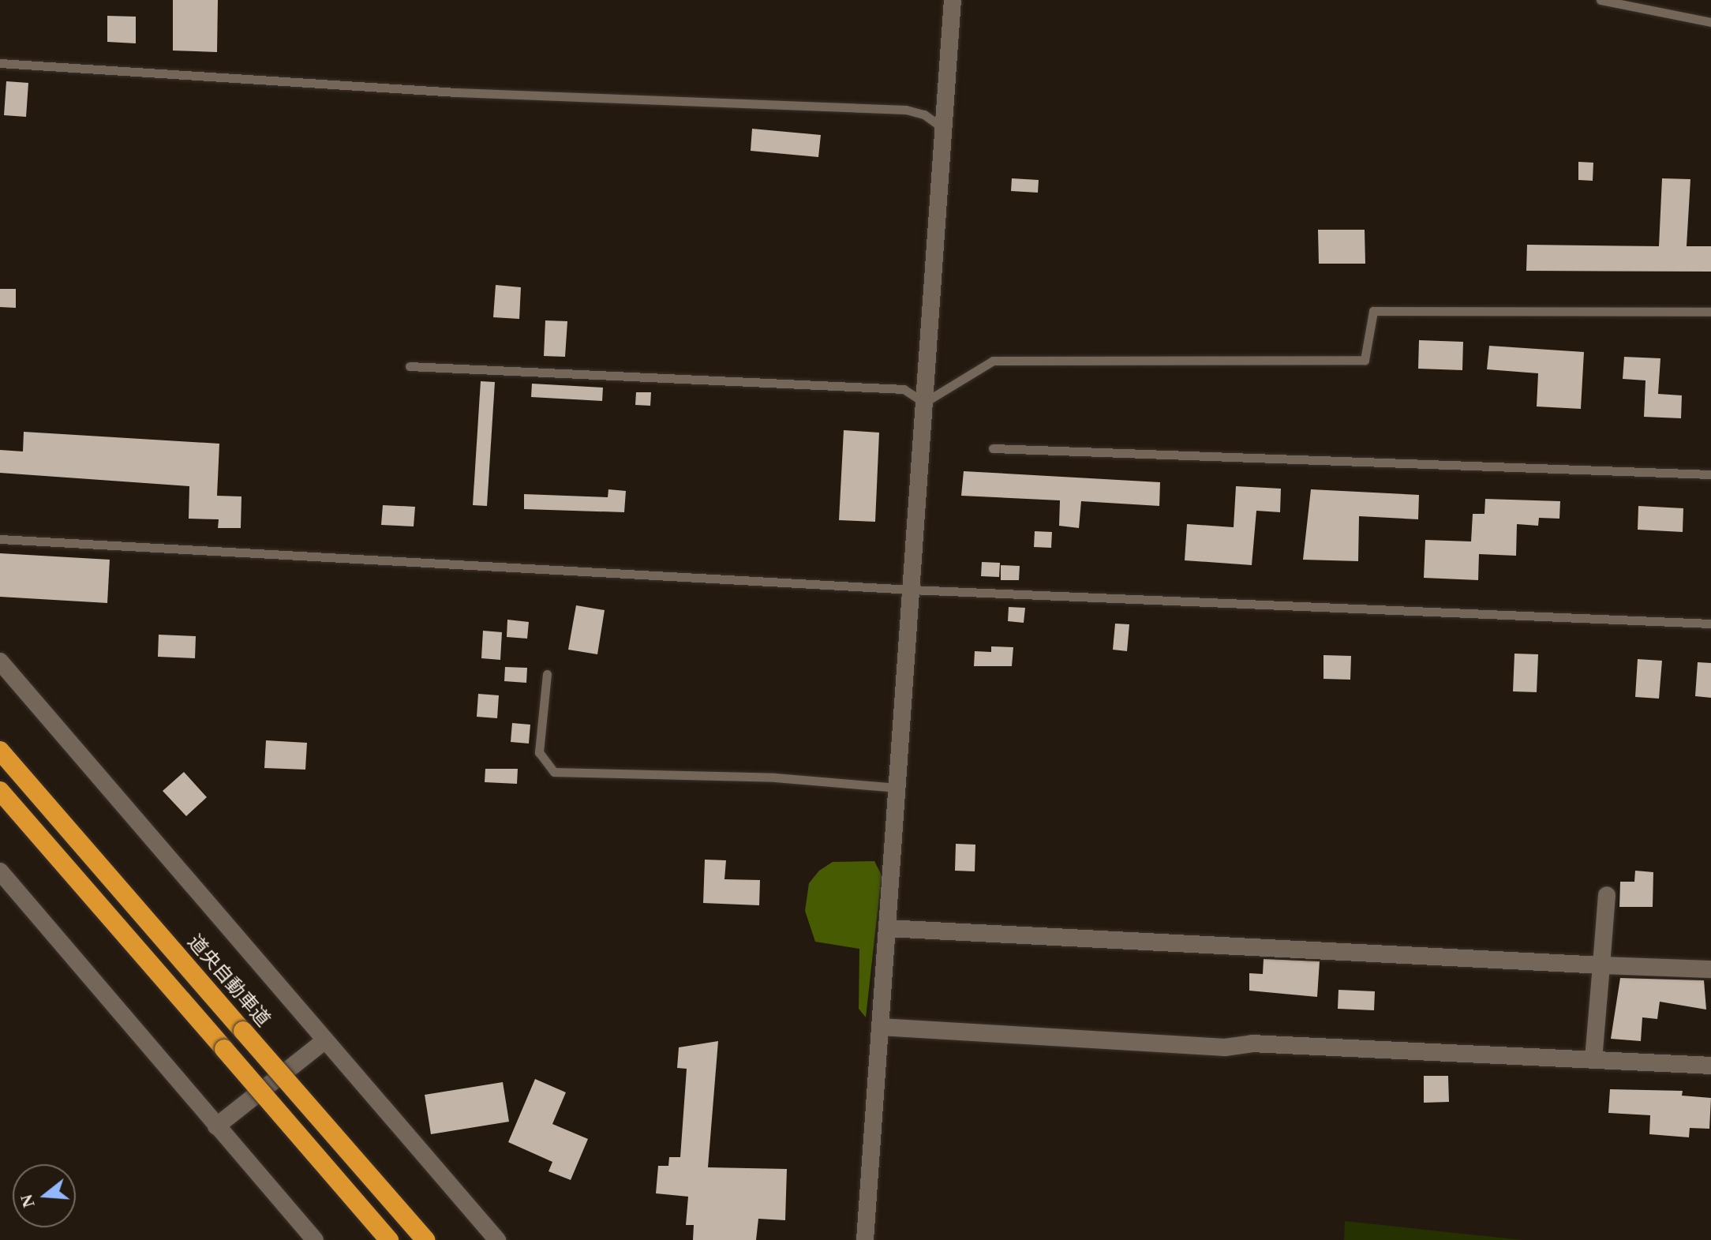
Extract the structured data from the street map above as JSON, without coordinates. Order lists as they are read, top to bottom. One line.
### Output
{"streets":{"highway":["道央自動車道"]},"north":"left"}
